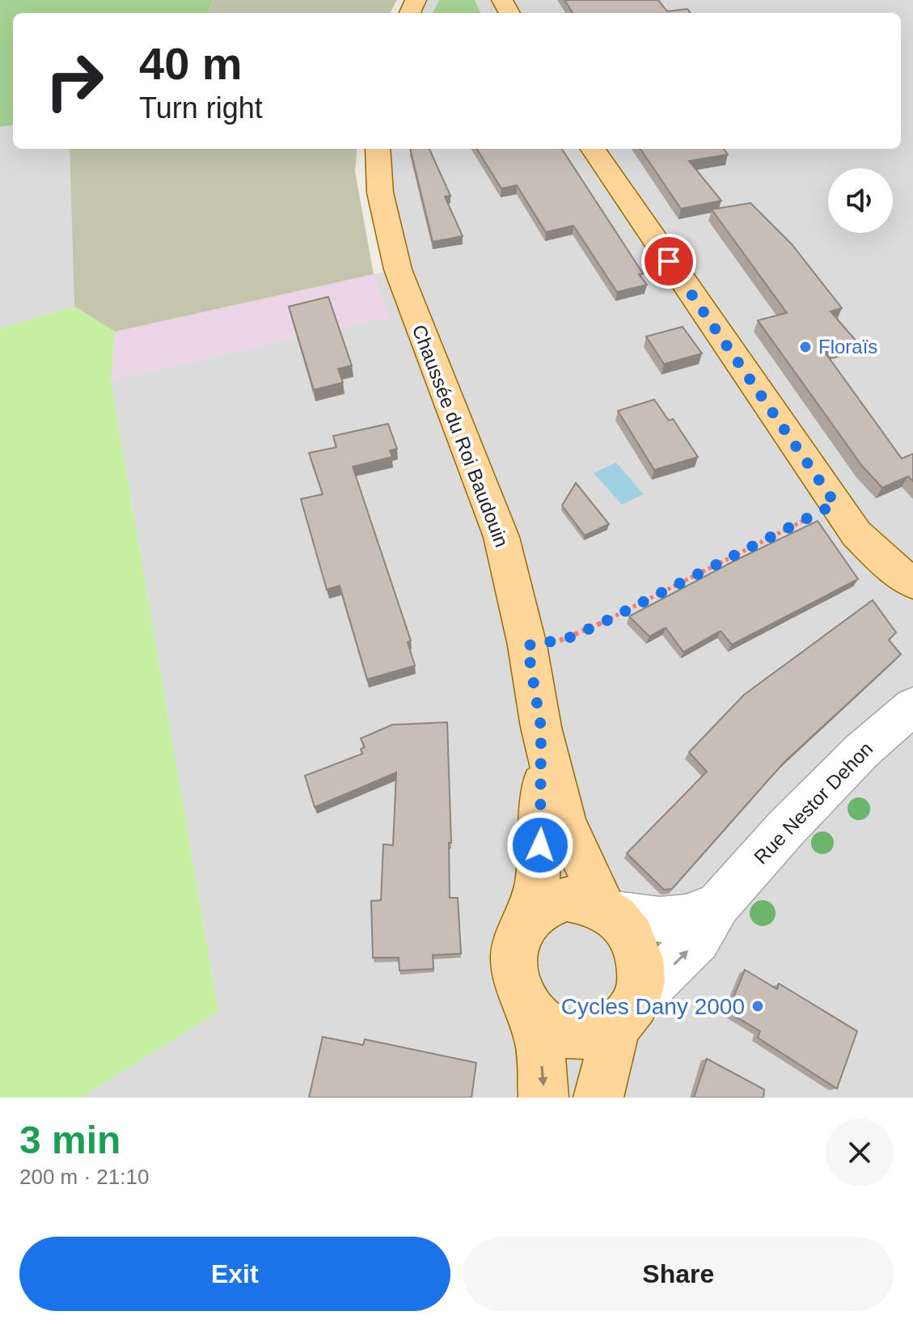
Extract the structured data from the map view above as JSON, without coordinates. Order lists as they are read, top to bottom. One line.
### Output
{"streets":{"main road":["Chaussée du Roi Baudouin"],"street":["Rue Nestor Dehon"]},"crossings":[["Chaussée du Roi Baudouin","Rue Nestor Dehon"]],"places":["Floraïs","Cycles Dany 2000"],"page":{"turn":["40 m","Turn right"],"heading":["3 min","200 m · 21:10"],"buttons":["Exit","Share"]}}
